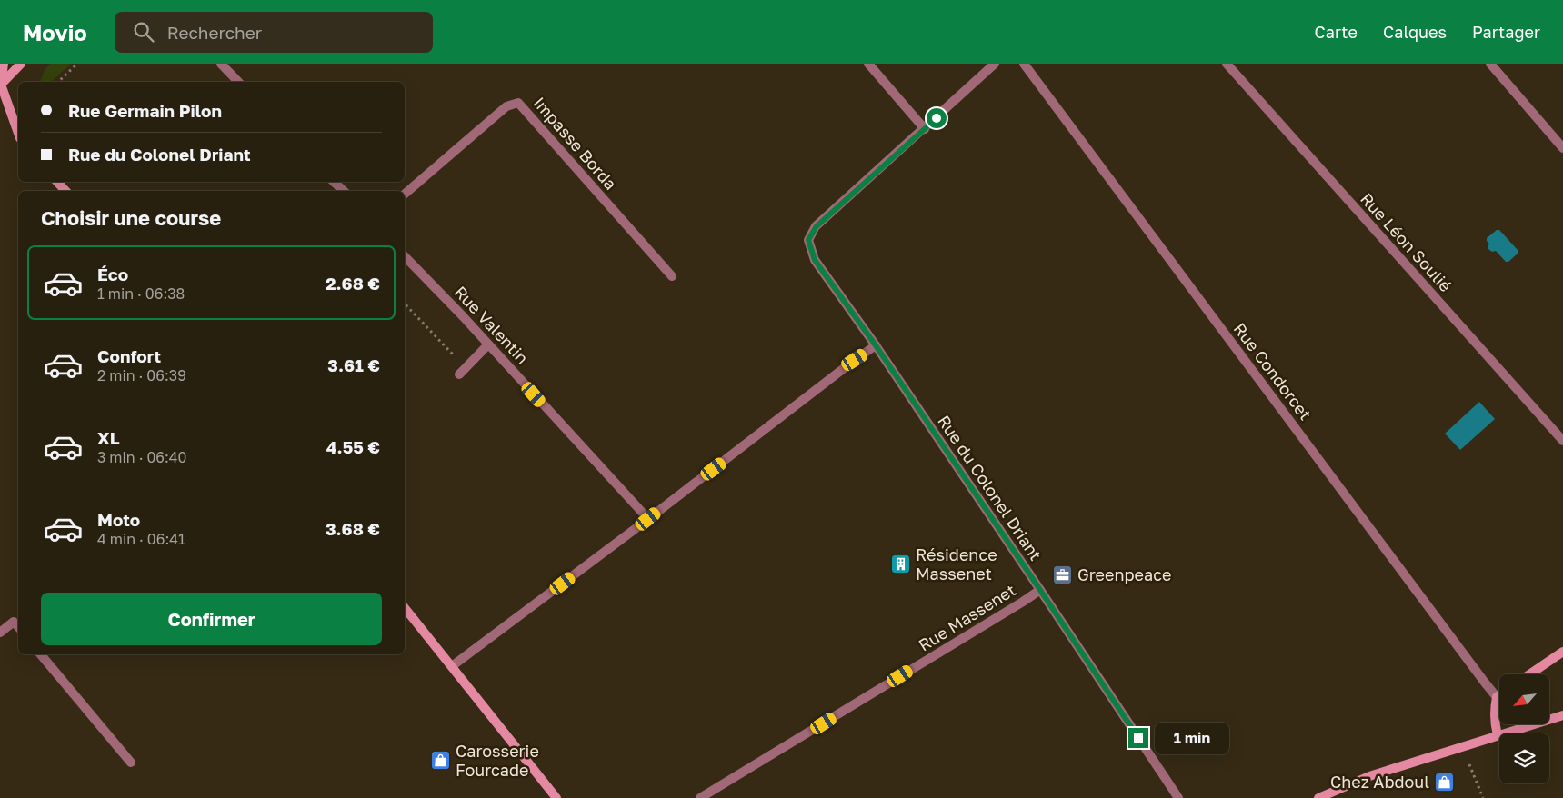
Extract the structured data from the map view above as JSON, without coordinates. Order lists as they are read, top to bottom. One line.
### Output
{"streets":{"street":["Impasse Borda","Rue Léon Soulié","Rue Valentin","Rue Condorcet","Rue du Colonel Driant","Rue Massenet"]},"crossings":[["Rue du Colonel Driant","Rue Massenet"]],"places":{"building":["Résidence Massenet"],"office":["Greenpeace"],"shop":["Carosserie Fourcade","Chez Abdoul"]},"north":"bottom left","page":{"header":"Movio","search":"Rechercher","nav":["Carte","Calques","Partager"],"banner":["Rue Germain Pilon","Rue du Colonel Driant"],"heading":"Choisir une course","list":[{"name":"Éco","note":"1 min · 06:38","value":"2.68 €"},{"name":"Confort","note":"2 min · 06:39","value":"3.61 €"},{"name":"XL","note":"3 min · 06:40","value":"4.55 €"},{"name":"Moto","note":"4 min · 06:41","value":"3.68 €"}],"buttons":"Confirmer","bubble":"1 min"}}
